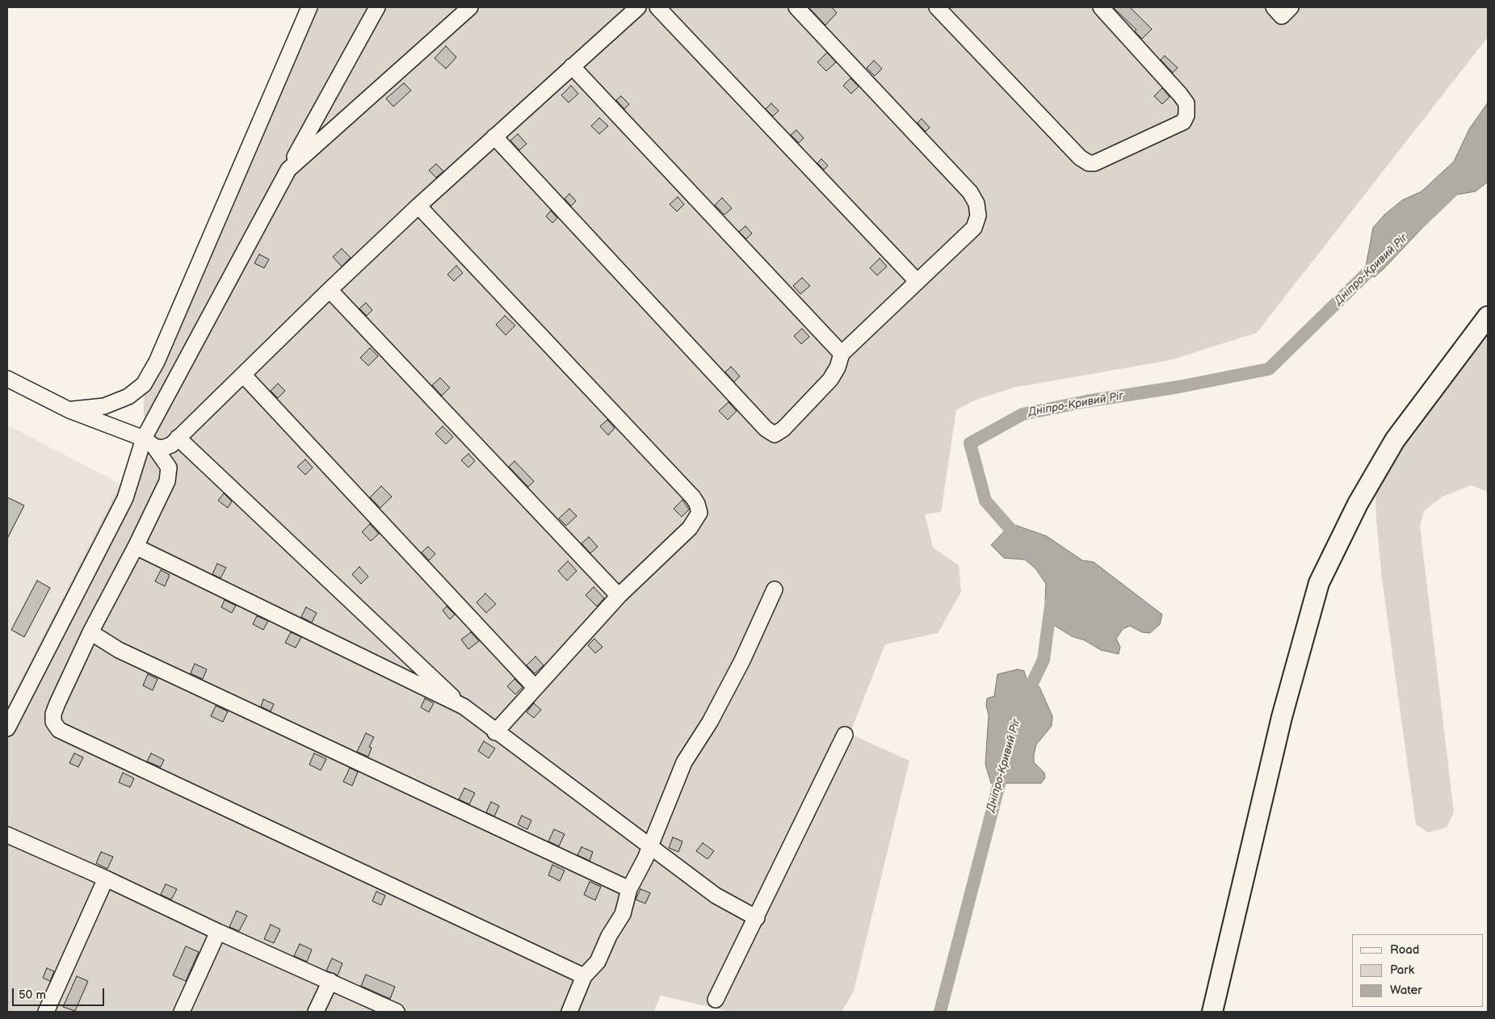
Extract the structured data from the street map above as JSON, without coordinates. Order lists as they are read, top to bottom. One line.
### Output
{"water":["Дніпро-Кривий Ріг"],"legend":["Road","Park","Water"],"scale_bar":"50 m"}
